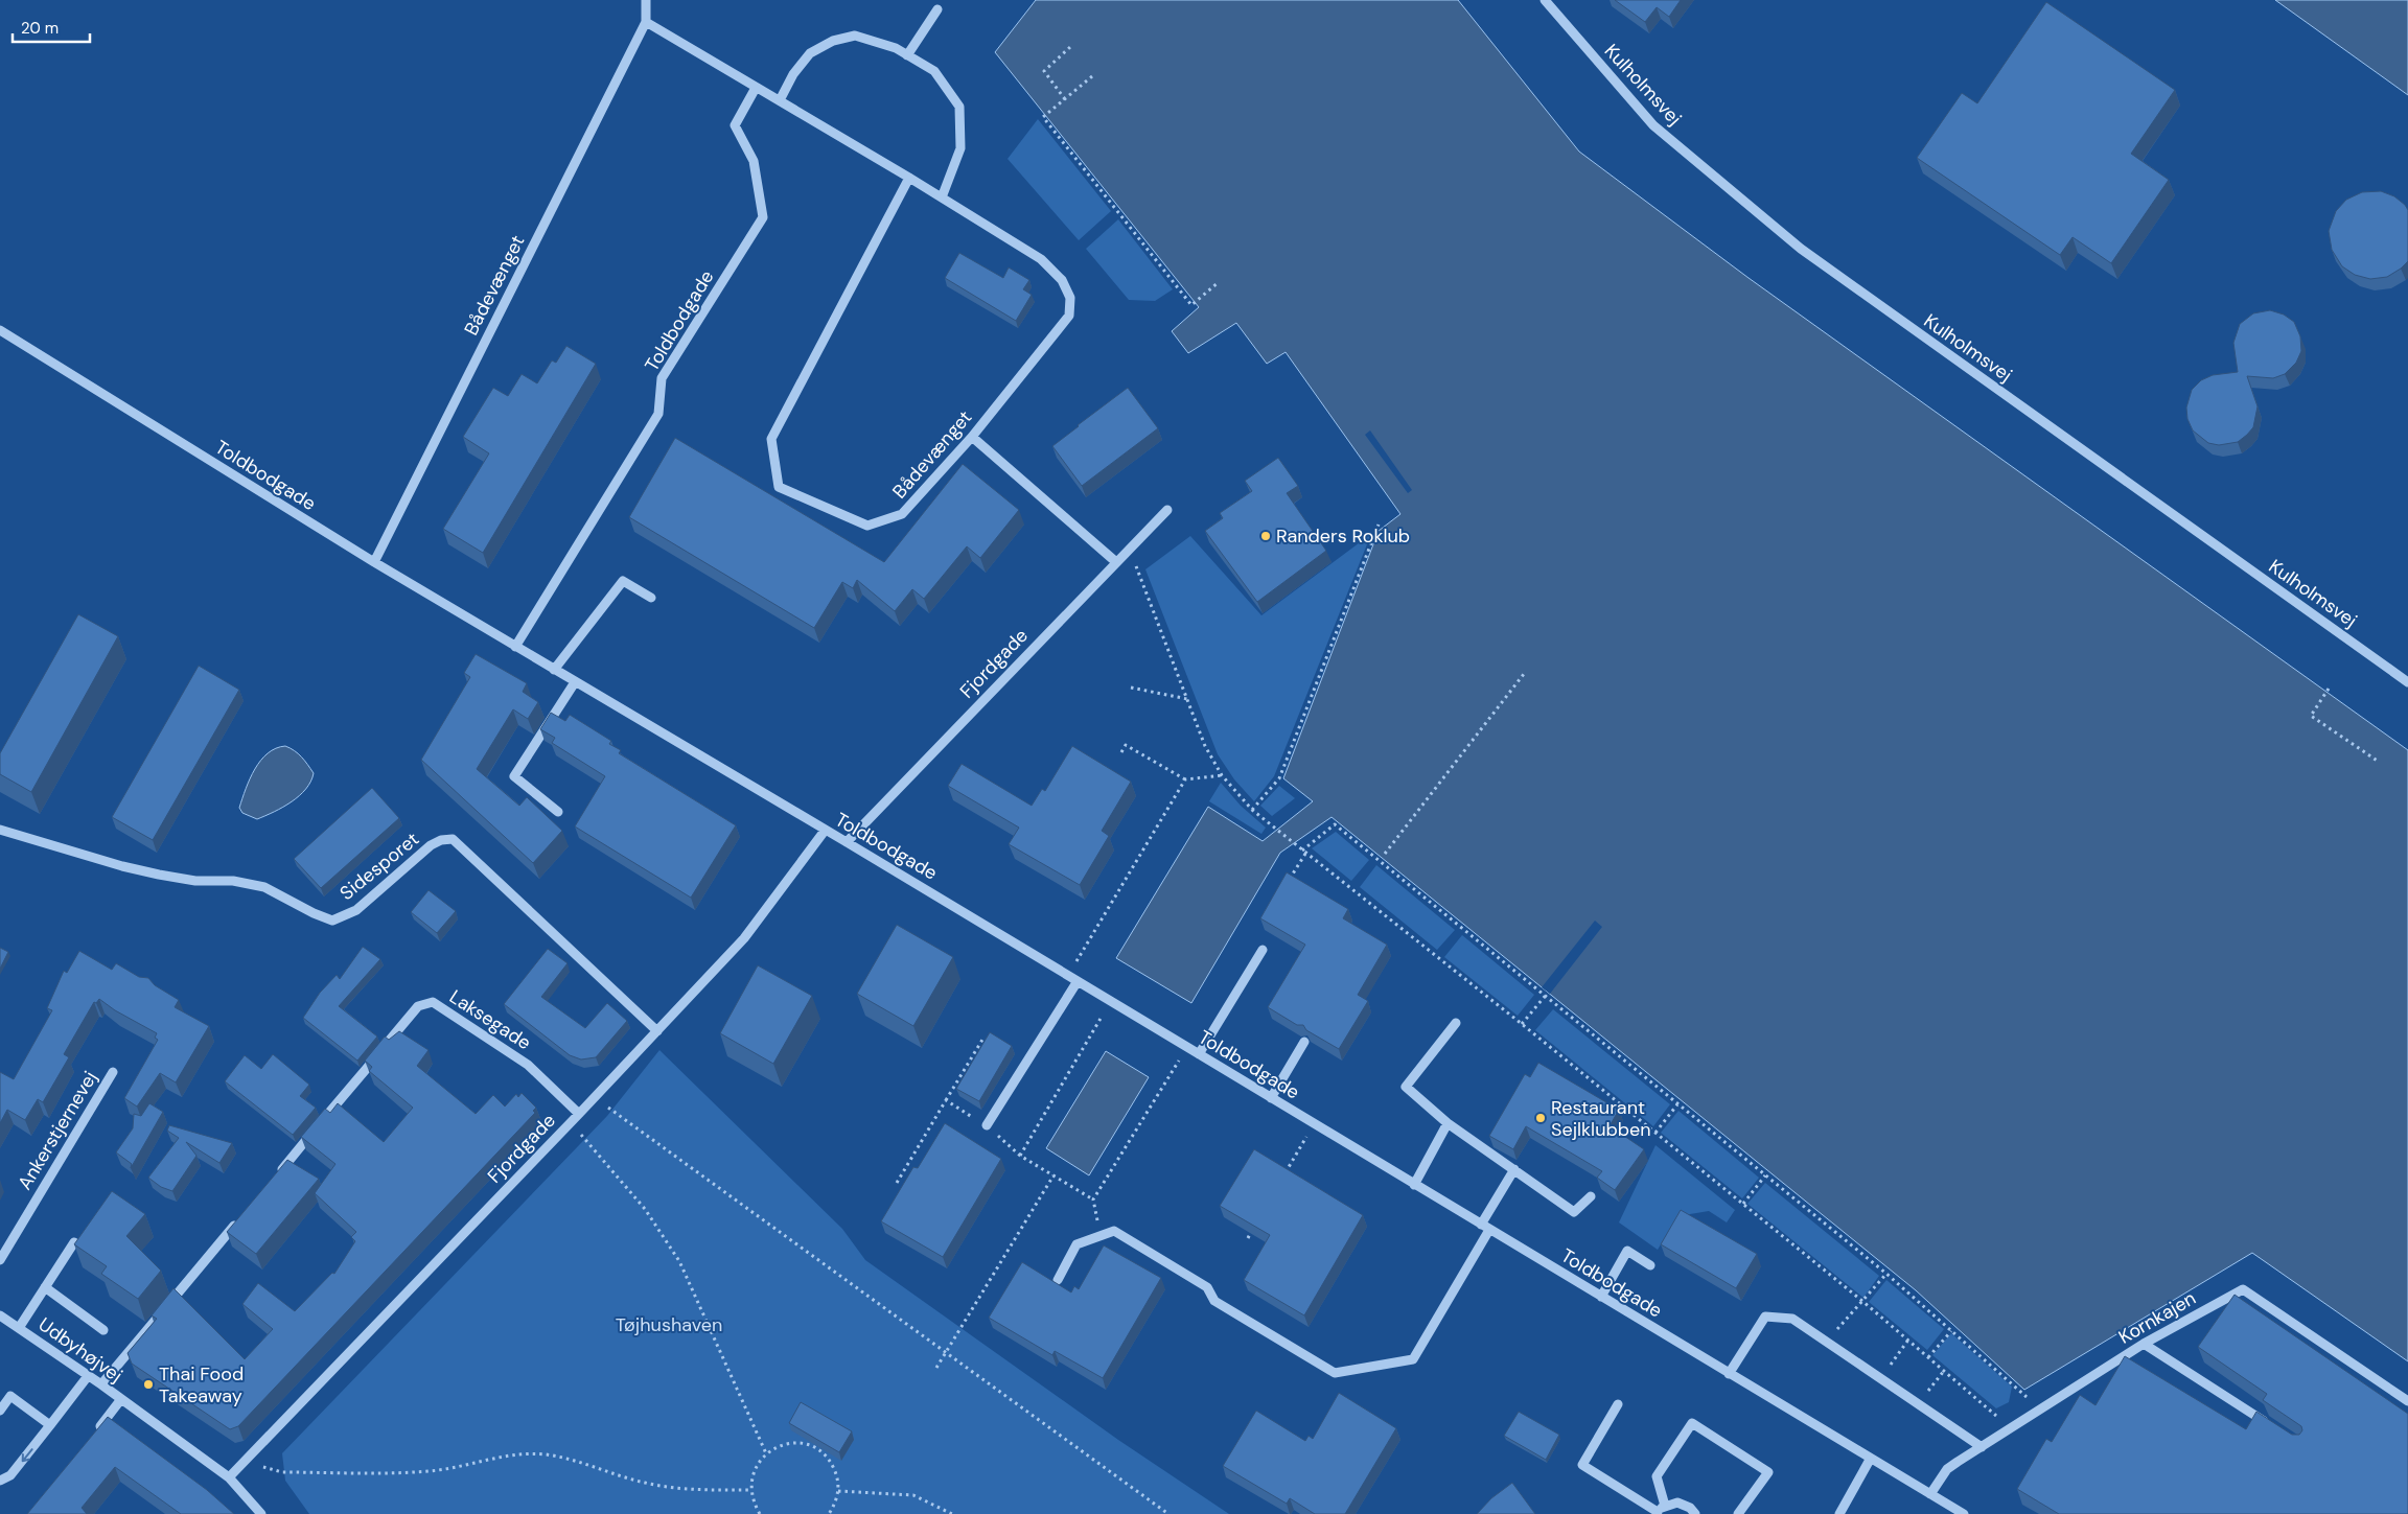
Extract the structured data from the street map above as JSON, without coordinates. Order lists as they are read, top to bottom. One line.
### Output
{"streets":{"street":["Kulholmsvej","Bådevænget","Toldbodgade","Fjordgade","Sidesporet","Laksegade","Ankerstjernevej","Kornkajen","Udbyhøjvej"]},"crossings":[["Bådevænget","Toldbodgade"],["Toldbodgade","Fjordgade"],["Toldbodgade","Kornkajen"],["Fjordgade","Sidesporet"],["Fjordgade","Laksegade"],["Fjordgade","Udbyhøjvej"]],"parks":["Tøjhushaven"],"places":["Randers Roklub","Restaurant Sejlklubben","Thai Food Takeaway"],"scale_bar":"20 m"}
